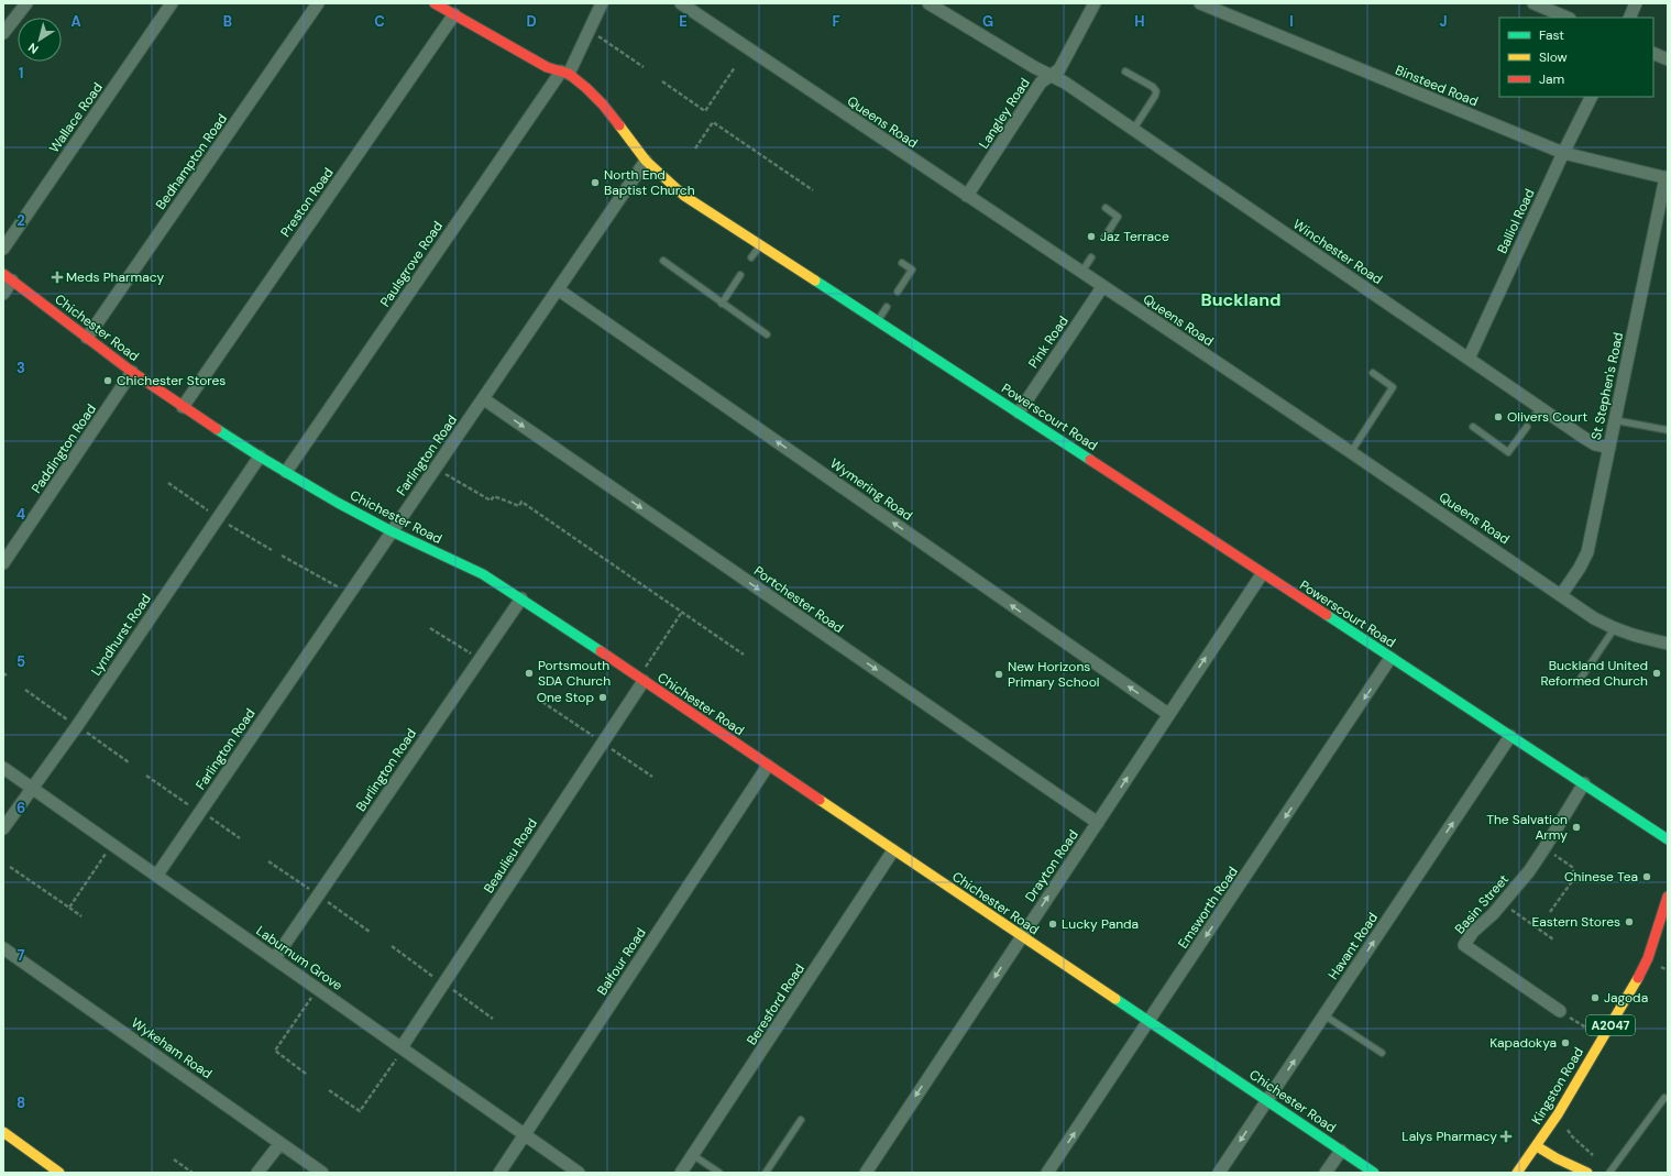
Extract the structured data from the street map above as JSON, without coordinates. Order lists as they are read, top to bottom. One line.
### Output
{"streets":{"street":["Binsteed Road","Langley Road","Wallace Road","Queens Road","Bedhampton Road","Preston Road","Balliol Road","Winchester Road","Paulsgrove Road","Chichester Road","Pink Road","St Stephen's Road","Powerscourt Road","Paddington Road","Farlington Road","Wymering Road","Portchester Road","Lyndhurst Road","Burlington Road","Beaulieu Road","Drayton Road","Basin Street","Emsworth Road","Havant Road","Laburnum Grove","Balfour Road","Beresford Road","A2047","Wykeham Road","Kingston Road"]},"crossings":[["Binsteed Road","Balliol Road"],["Binsteed Road","St Stephen's Road"],["Langley Road","Queens Road"],["Langley Road","Winchester Road"],["Queens Road","Pink Road"],["Queens Road","St Stephen's Road"],["Bedhampton Road","Chichester Road"],["Preston Road","Chichester Road"],["Preston Road","Powerscourt Road"],["Balliol Road","Winchester Road"],["Winchester Road","St Stephen's Road"],["Paulsgrove Road","Chichester Road"],["Paulsgrove Road","Powerscourt Road"],["Chichester Road","Paddington Road"],["Chichester Road","Farlington Road"],["Chichester Road","Lyndhurst Road"],["Chichester Road","Burlington Road"],["Chichester Road","Beaulieu Road"],["Chichester Road","Drayton Road"],["Chichester Road","Emsworth Road"],["Chichester Road","Havant Road"],["Chichester Road","Balfour Road"],["Chichester Road","Beresford Road"],["Pink Road","Powerscourt Road"],["Powerscourt Road","Farlington Road"],["Powerscourt Road","Drayton Road"],["Powerscourt Road","Basin Street"],["Powerscourt Road","Emsworth Road"],["Powerscourt Road","Havant Road"],["Farlington Road","Wymering Road"],["Farlington Road","Portchester Road"],["Farlington Road","Laburnum Grove"],["Wymering Road","Drayton Road"],["Portchester Road","Drayton Road"],["Lyndhurst Road","Laburnum Grove"],["Burlington Road","Laburnum Grove"],["Beaulieu Road","Laburnum Grove"],["Laburnum Grove","Balfour Road"],["A2047","Kingston Road"]],"one_way":["Wymering Road","Portchester Road"],"districts":["Buckland"],"places":{"other":["North End Baptist Church","Jaz Terrace","Chichester Stores","Olivers Court","Portsmouth SDA Church","Buckland United Reformed Church","New Horizons Primary School","One Stop","The Salvation Army","Chinese Tea","Eastern Stores","Lucky Panda","Jagoda","Kapadokya"],"health":["Meds Pharmacy","Lalys Pharmacy"]},"legend":["Fast","Slow","Jam"],"north":"bottom left","grid":{"columns":["A","B","C","D","E","F","G","H","I","J"],"rows":["1","2","3","4","5","6","7","8"]}}
